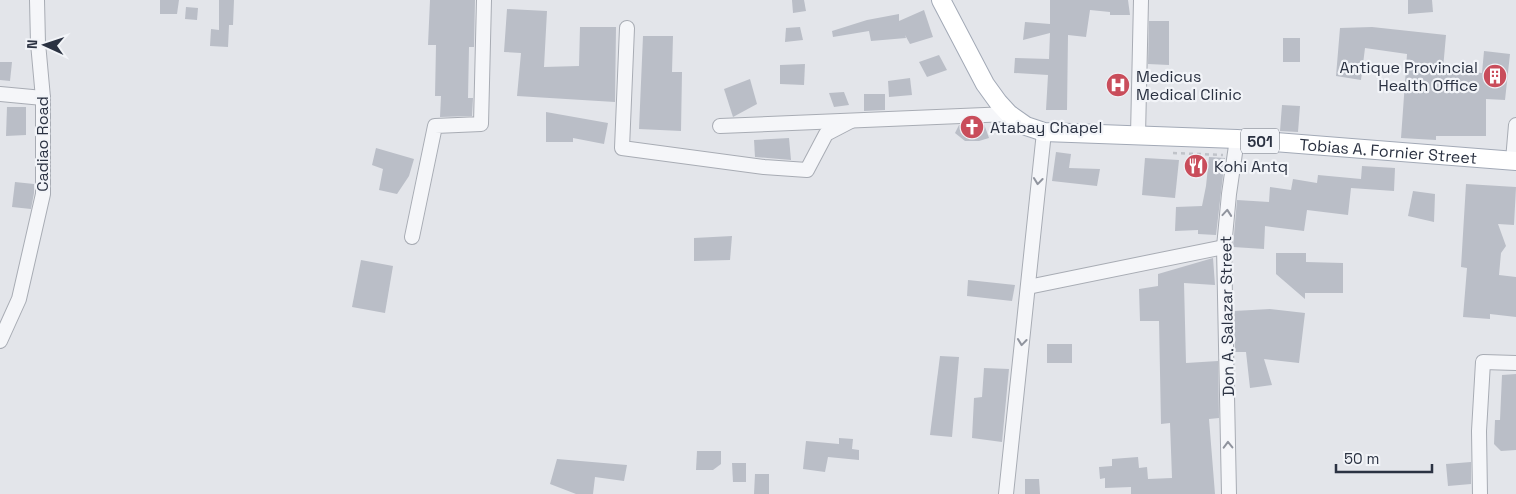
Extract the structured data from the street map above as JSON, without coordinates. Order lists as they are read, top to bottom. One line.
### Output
{"streets":{"main road":["501","Tobias A. Fornier Street"],"street":["Cadiao Road","Don A. Salazar Street"]},"crossings":[["Tobias A. Fornier Street","Don A. Salazar Street"]],"one_way":["Don A. Salazar Street"],"places":{"building":["Antique Provincial Health Office"],"hospital":["Medicus Medical Clinic"],"church":["Atabay Chapel"],"restaurant":["Kohi Antq"]},"scale_bar":"50 m","north":"left"}
